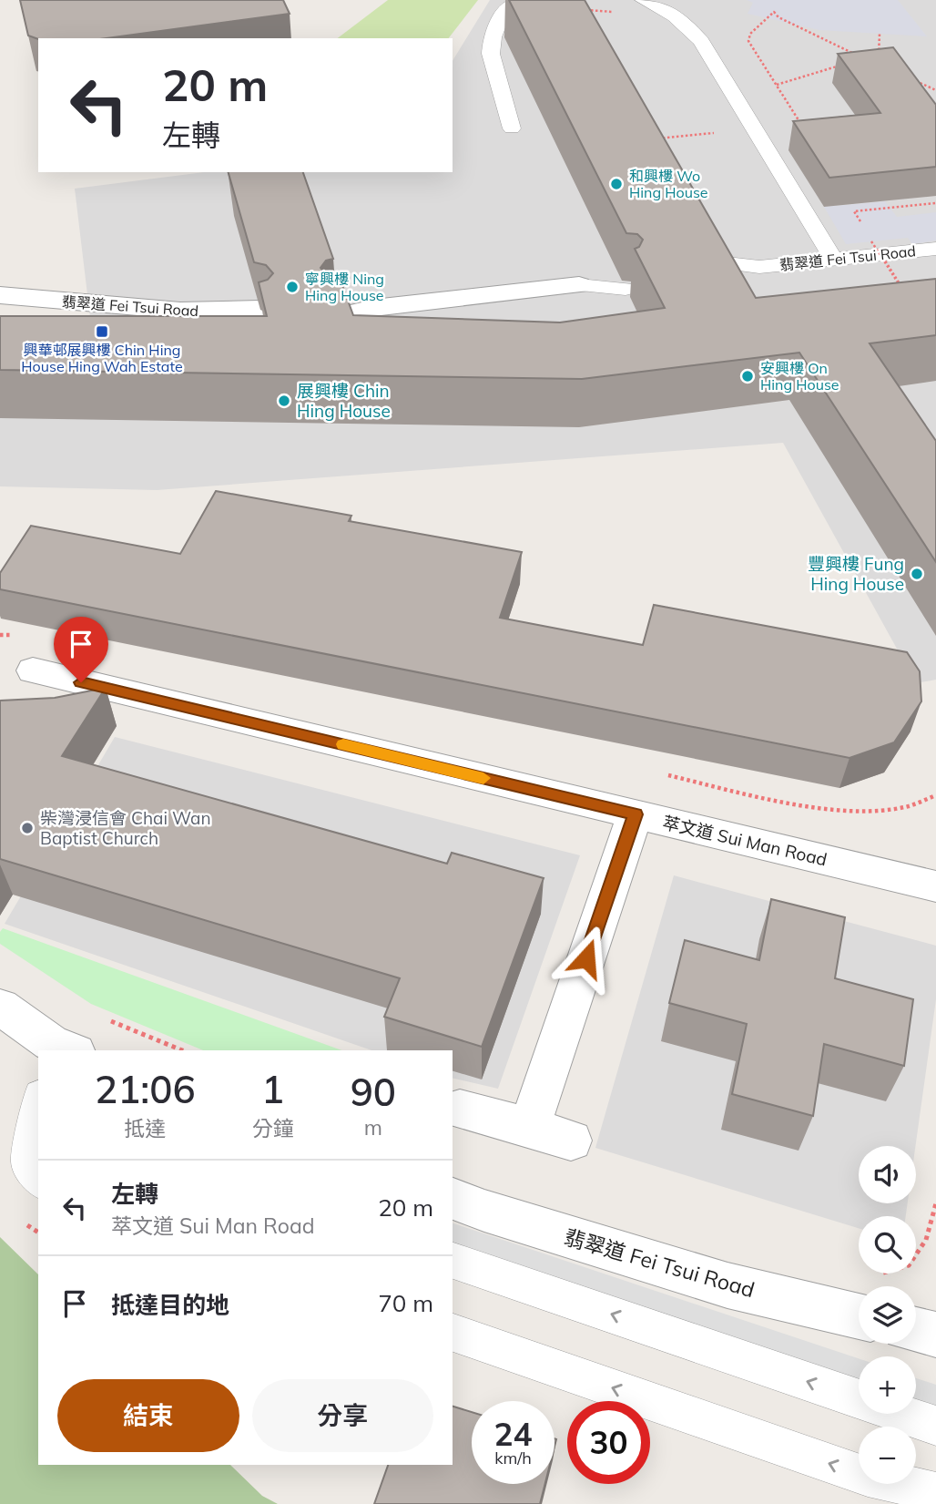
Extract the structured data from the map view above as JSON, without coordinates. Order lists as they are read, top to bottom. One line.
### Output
{"streets":{"street":["翡翠道 Fei Tsui Road","萃文道 Sui Man Road"]},"places":{"other":["和興樓 Wo Hing House","寧興樓 Ning Hing House","安興樓 On Hing House","展興樓 Chin Hing House","豐興樓 Fung Hing House","柴灣浸信會 Chai Wan Baptist Church"],"transit":["興華邨展興樓 Chin Hing House Hing Wah Estate"]},"page":{"turn":["20 m","左轉"],"eta":["21:06","抵達","1","分鐘","90","m"],"map_buttons":["+","−"],"list":[{"name":"左轉","note":"萃文道 Sui Man Road","value":"20 m"},{"name":"抵達目的地","value":"70 m"}],"buttons":["結束","分享"],"speed":"24 km/h","limit":"30"}}
